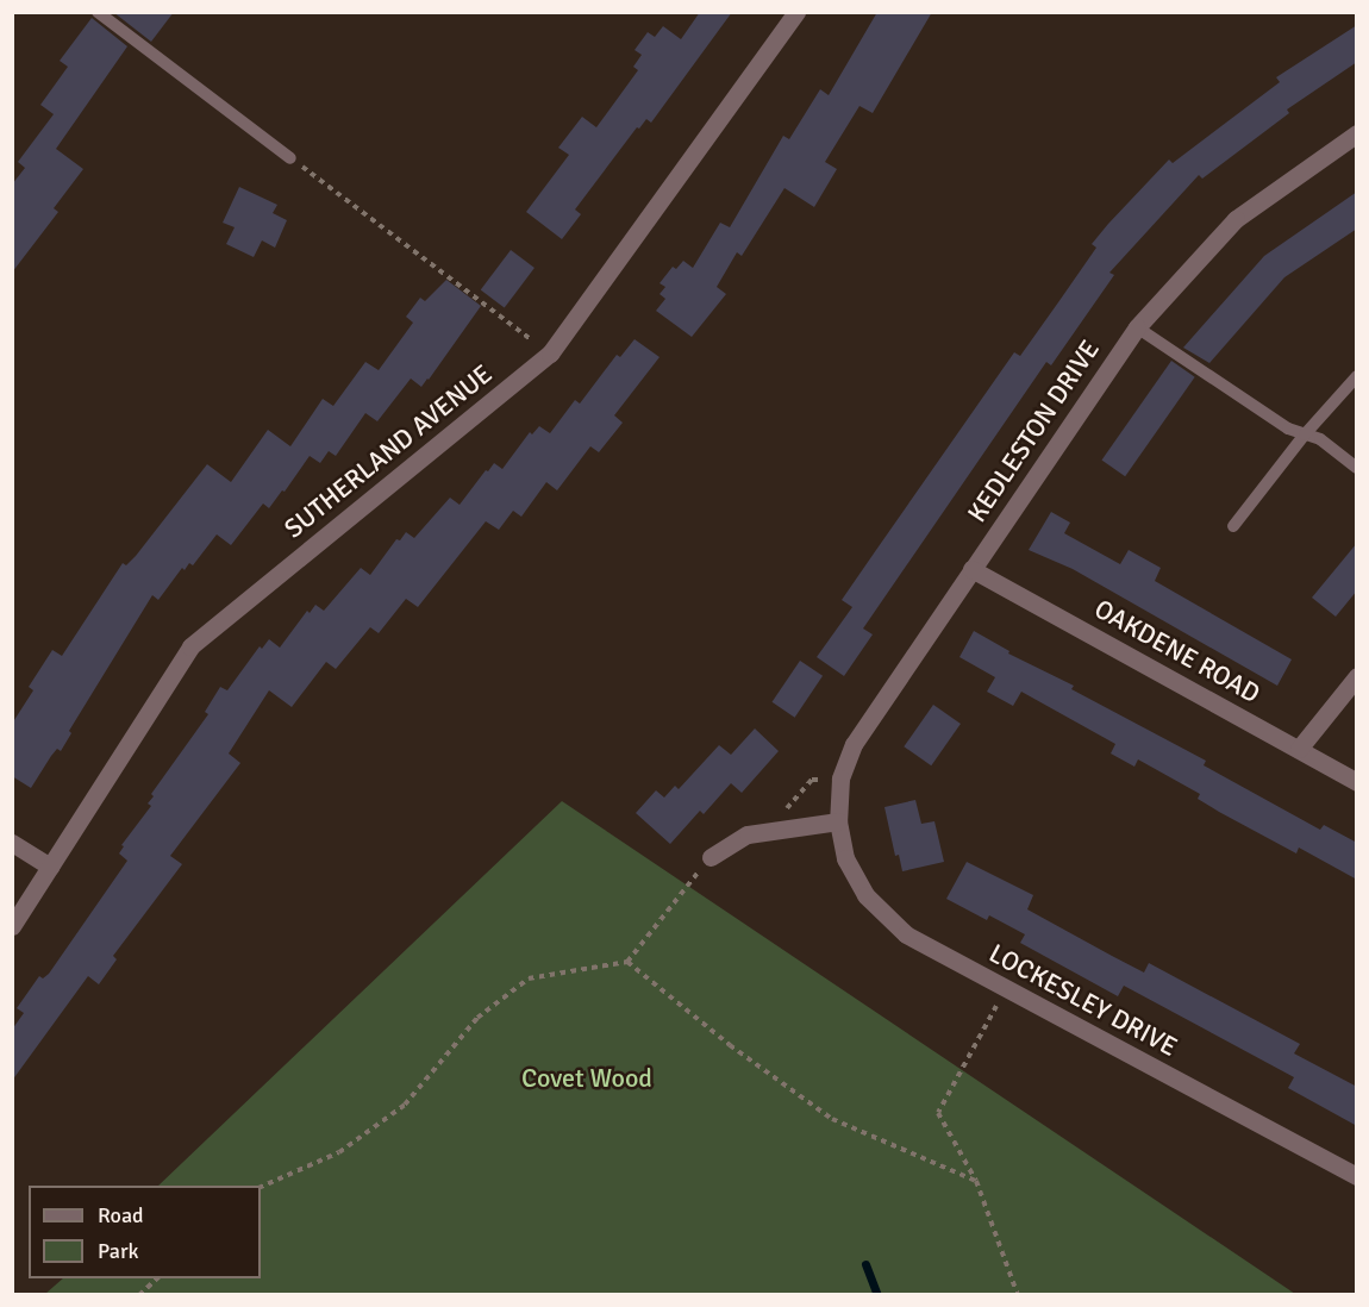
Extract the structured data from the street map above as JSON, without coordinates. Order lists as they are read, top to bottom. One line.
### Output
{"streets":{"street":["KEDLESTON DRIVE","SUTHERLAND AVENUE","OAKDENE ROAD","LOCKESLEY DRIVE"]},"crossings":[["KEDLESTON DRIVE","OAKDENE ROAD"],["KEDLESTON DRIVE","LOCKESLEY DRIVE"]],"parks":["Covet Wood"],"legend":["Road","Park"]}
